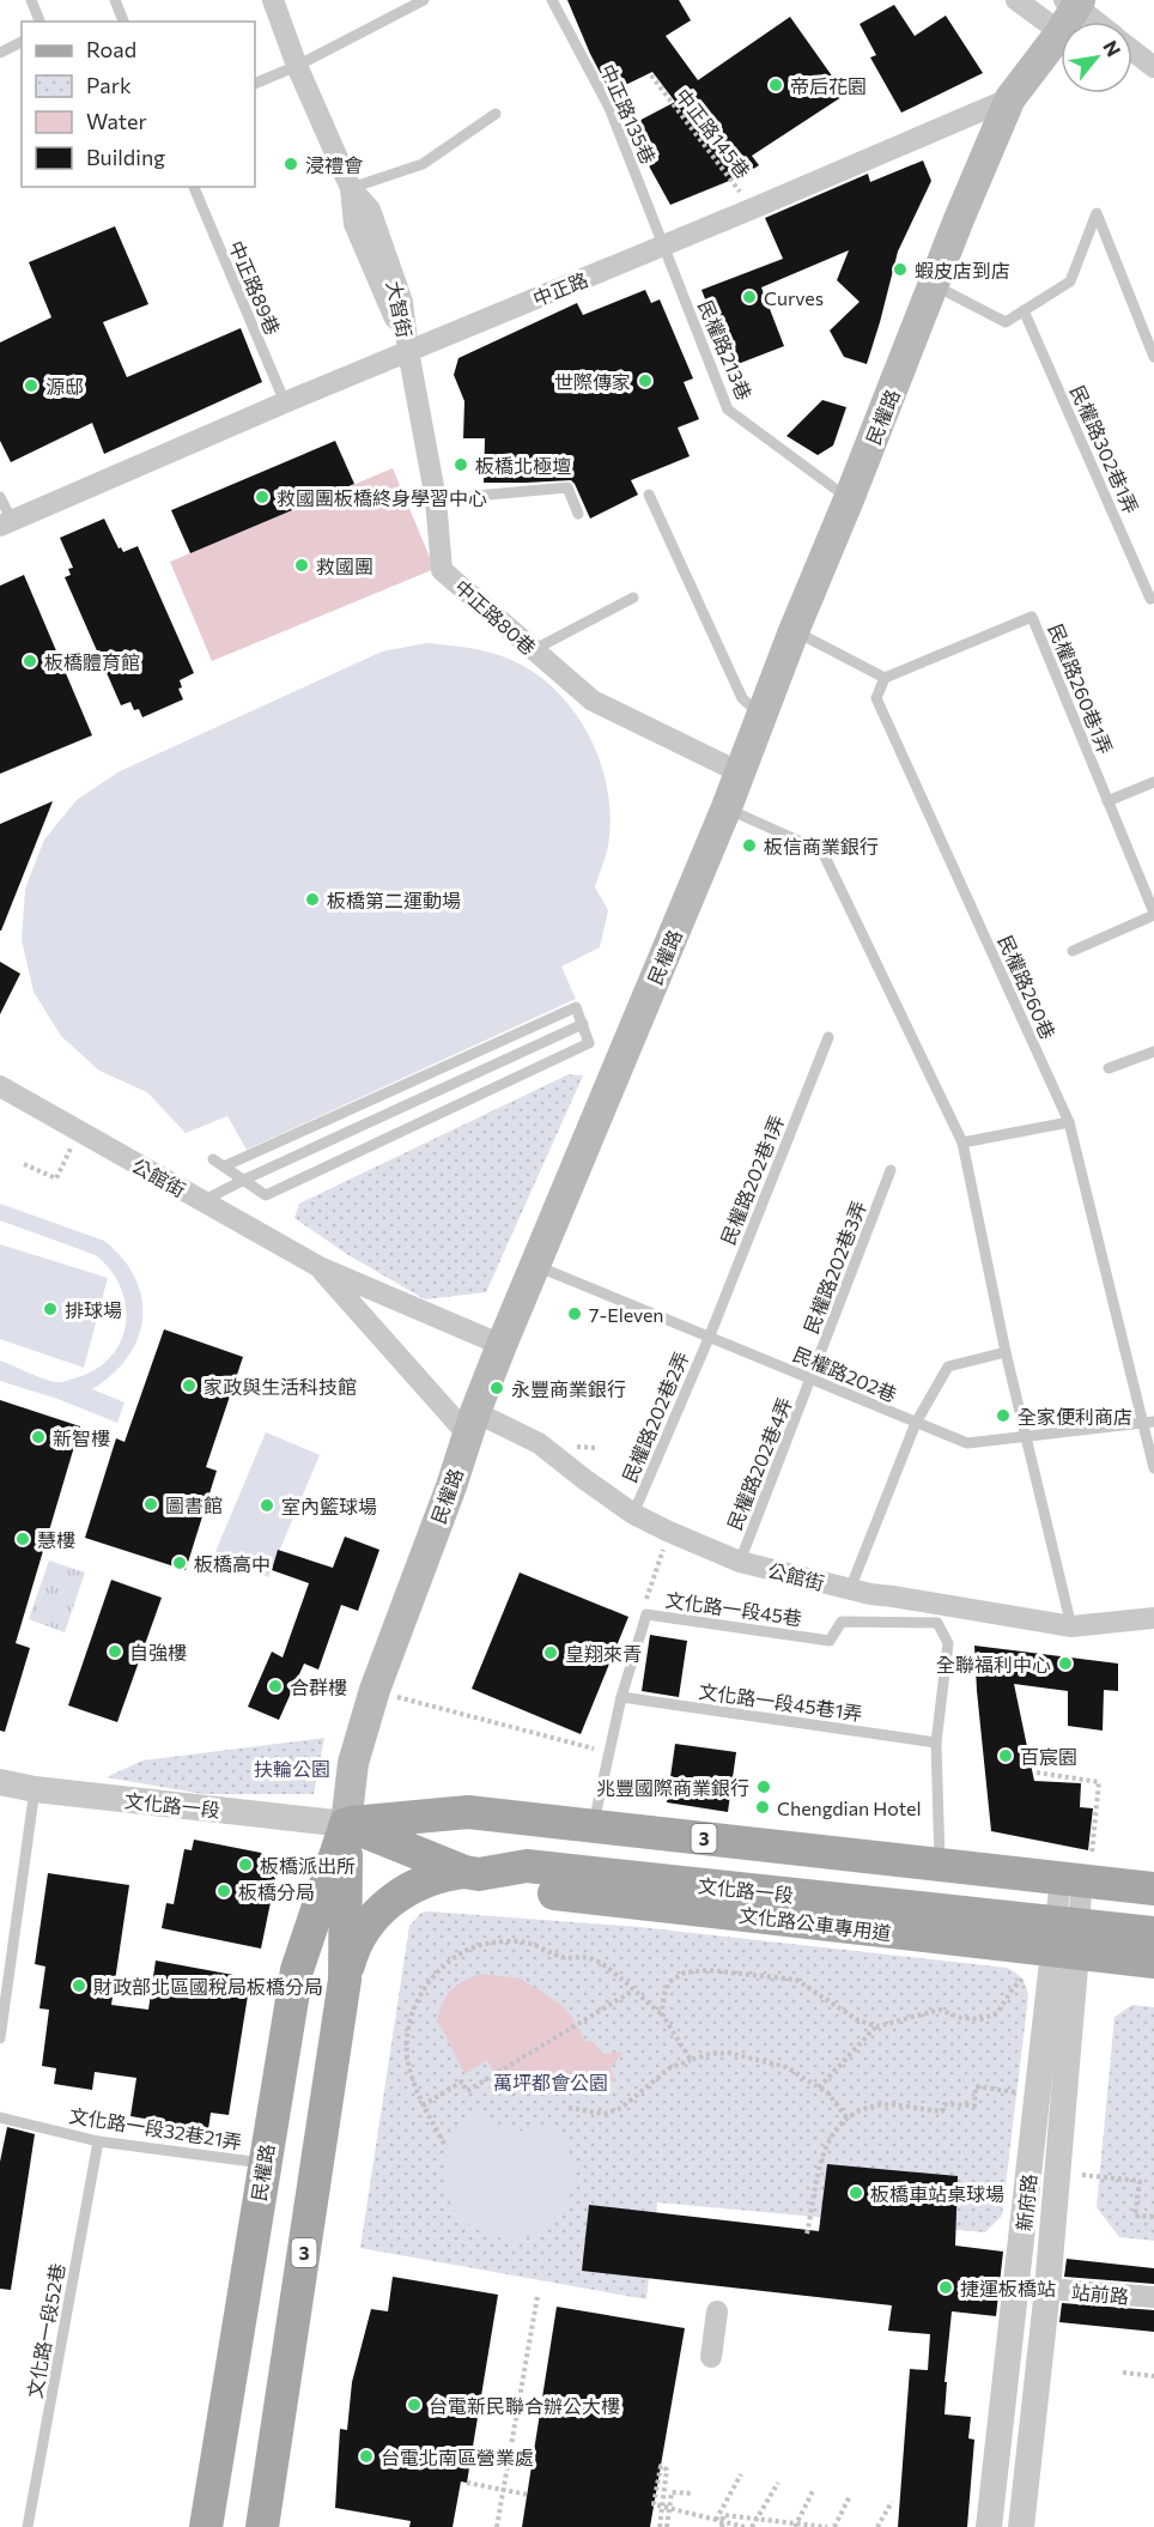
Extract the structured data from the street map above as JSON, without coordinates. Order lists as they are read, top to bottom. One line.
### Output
{"streets":{"main road":["中正路","民權路","文化路一段","3","文化路公車專用道"],"street":["大智街","中正路80巷","公館街","新府路","站前路"],"lane":["中正路135巷","中正路89巷","民權路213巷","民權路302巷1弄","民權路260巷1弄","民權路260巷","民權路202巷1弄","民權路202巷3弄","民權路202巷","民權路202巷2弄","民權路202巷4弄","文化路一段45巷","文化路一段45巷1弄","文化路一段32巷21弄","文化路一段52巷"],"path":["中正路145巷"]},"crossings":[["中正路135巷","中正路"],["中正路135巷","民權路213巷"],["中正路145巷","中正路"],["中正路89巷","中正路"],["中正路","大智街"],["中正路","民權路213巷"],["中正路","民權路"],["中正路","中正路80巷"],["大智街","中正路80巷"],["民權路213巷","民權路"],["民權路","中正路80巷"],["民權路","公館街"],["民權路","民權路202巷"],["民權路","文化路一段"],["民權路","文化路一段32巷21弄"],["民權路260巷1弄","民權路260巷"],["民權路260巷","民權路202巷"],["公館街","民權路202巷2弄"],["公館街","民權路202巷4弄"],["民權路202巷1弄","民權路202巷"],["民權路202巷1弄","民權路202巷2弄"],["民權路202巷3弄","民權路202巷"],["民權路202巷3弄","民權路202巷4弄"],["民權路202巷","民權路202巷2弄"],["民權路202巷","民權路202巷4弄"],["文化路一段45巷","文化路一段45巷1弄"],["文化路一段45巷","文化路一段"],["文化路一段","文化路公車專用道"],["文化路一段","新府路"],["文化路公車專用道","新府路"],["文化路一段32巷21弄","文化路一段52巷"],["新府路","站前路"]],"parks":["扶輪公園","萬坪都會公園"],"places":["帝后花園","浸禮會","蝦皮店到店","Curves","世際傳家","源邸","板橋北極壇","救國團板橋終身學習中心","救國團","板橋體育館","板信商業銀行","板橋第二運動場","排球場","7-Eleven","家政與生活科技館","永豐商業銀行","全家便利商店","新智樓","圖書館","室內籃球場","慧樓","板橋高中","自強樓","皇翔來青","全聯福利中心","合群樓","百宸園","兆豐國際商業銀行","Chengdian Hotel","板橋派出所","板橋分局","財政部北區國稅局板橋分局","板橋車站桌球場","捷運板橋站","台電新民聯合辦公大樓","台電北南區營業處"],"legend":["Road","Park","Water","Building"],"north":"top right"}
